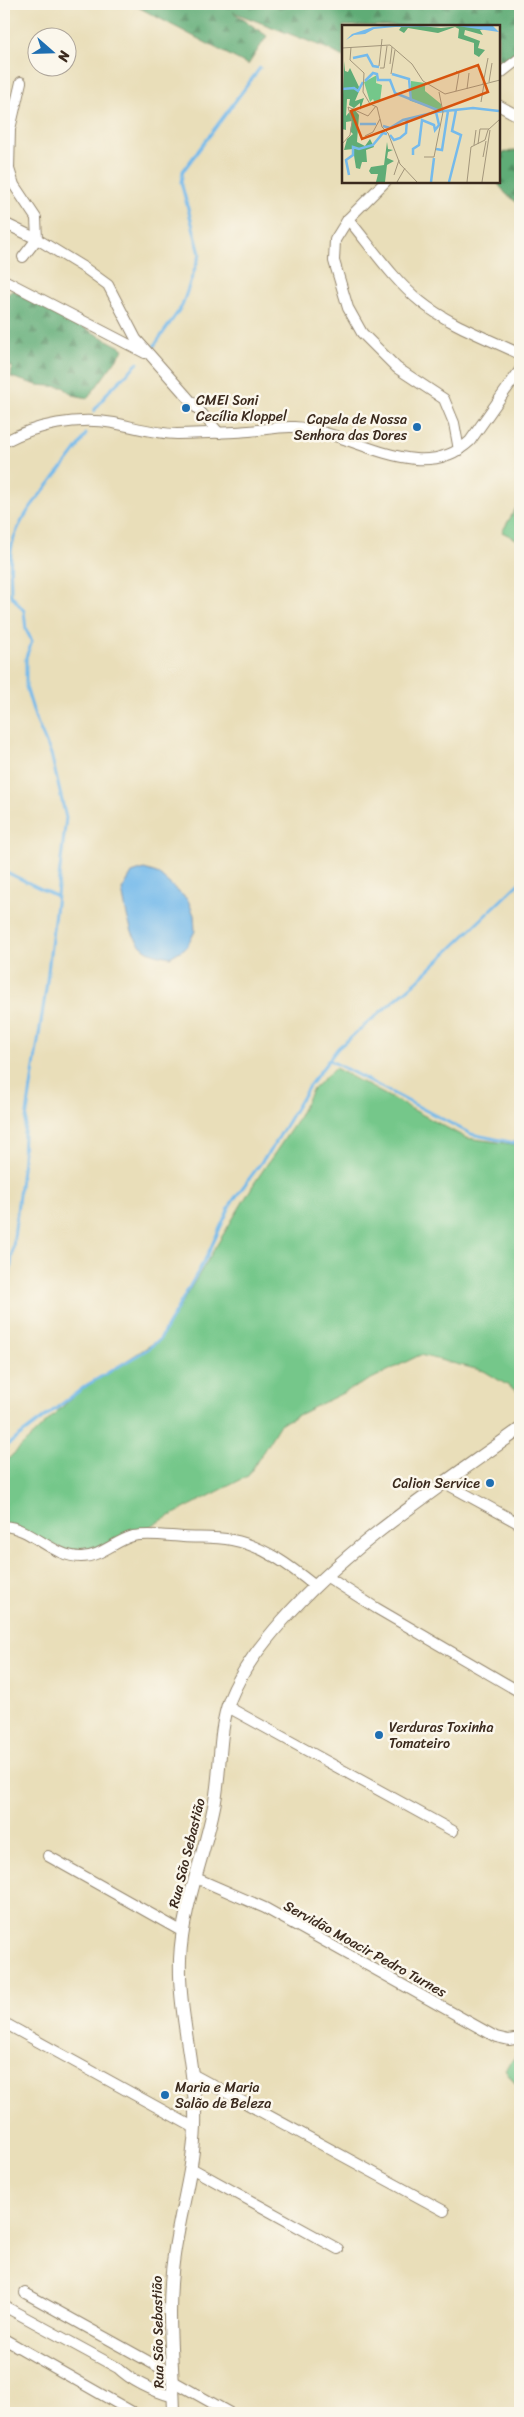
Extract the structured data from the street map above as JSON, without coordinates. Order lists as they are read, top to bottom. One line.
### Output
{"streets":{"main road":["Rua São Sebastião"],"street":["Servidão Moacir Pedro Turnes"]},"crossings":[["Rua São Sebastião","Servidão Moacir Pedro Turnes"]],"places":["CMEI Soni Cecília Kloppel","Capela de Nossa Senhora das Dores","Calion Service","Verduras Toxinha Tomateiro","Maria e Maria Salão de Beleza"],"north":"right"}
